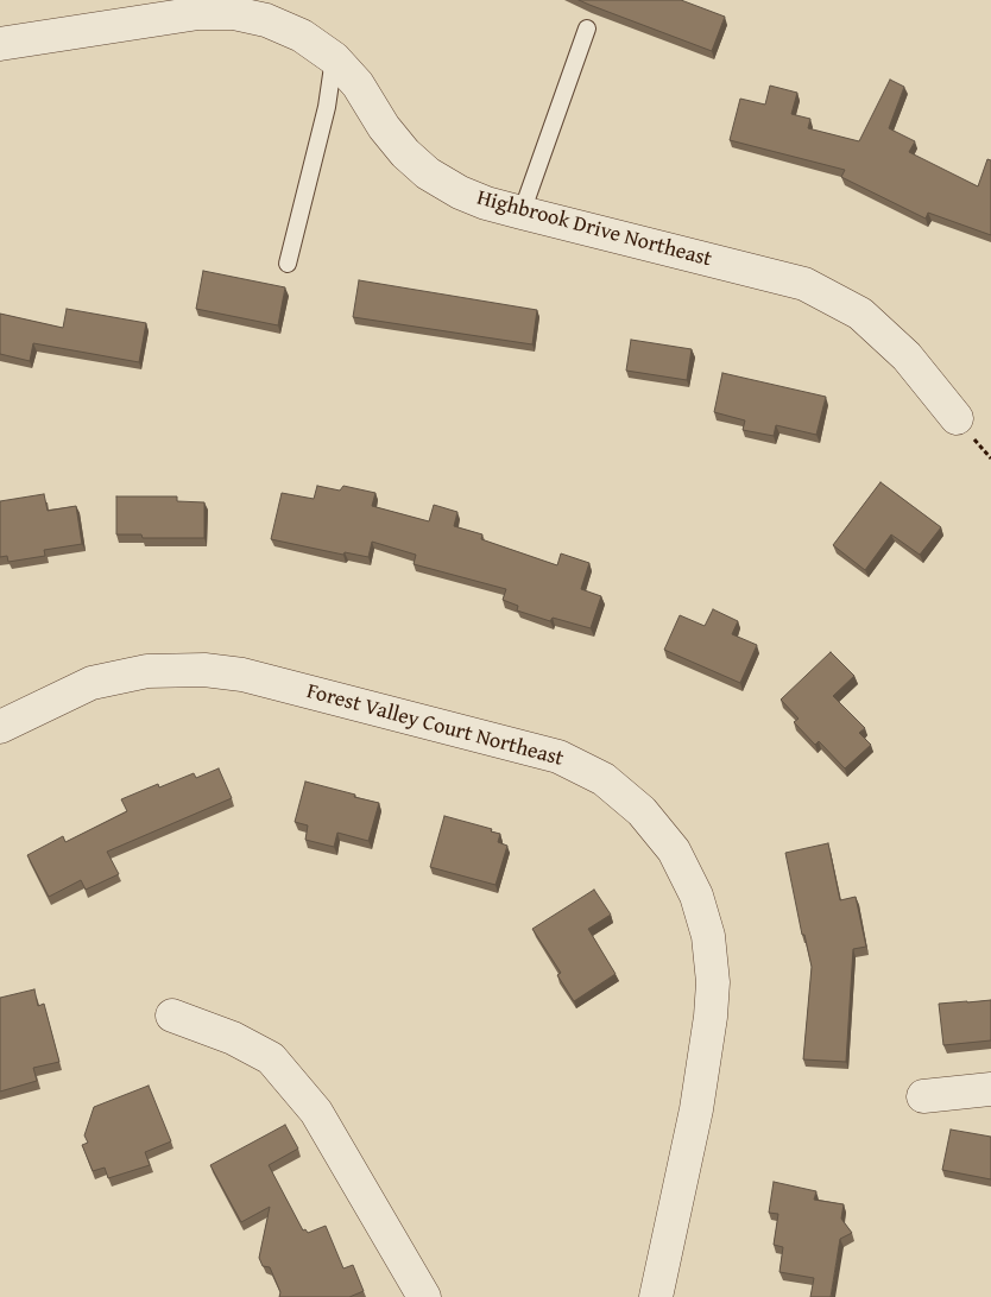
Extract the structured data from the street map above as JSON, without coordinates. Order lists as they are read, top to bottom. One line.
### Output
{"streets":{"street":["Highbrook Drive Northeast","Forest Valley Court Northeast"]}}
